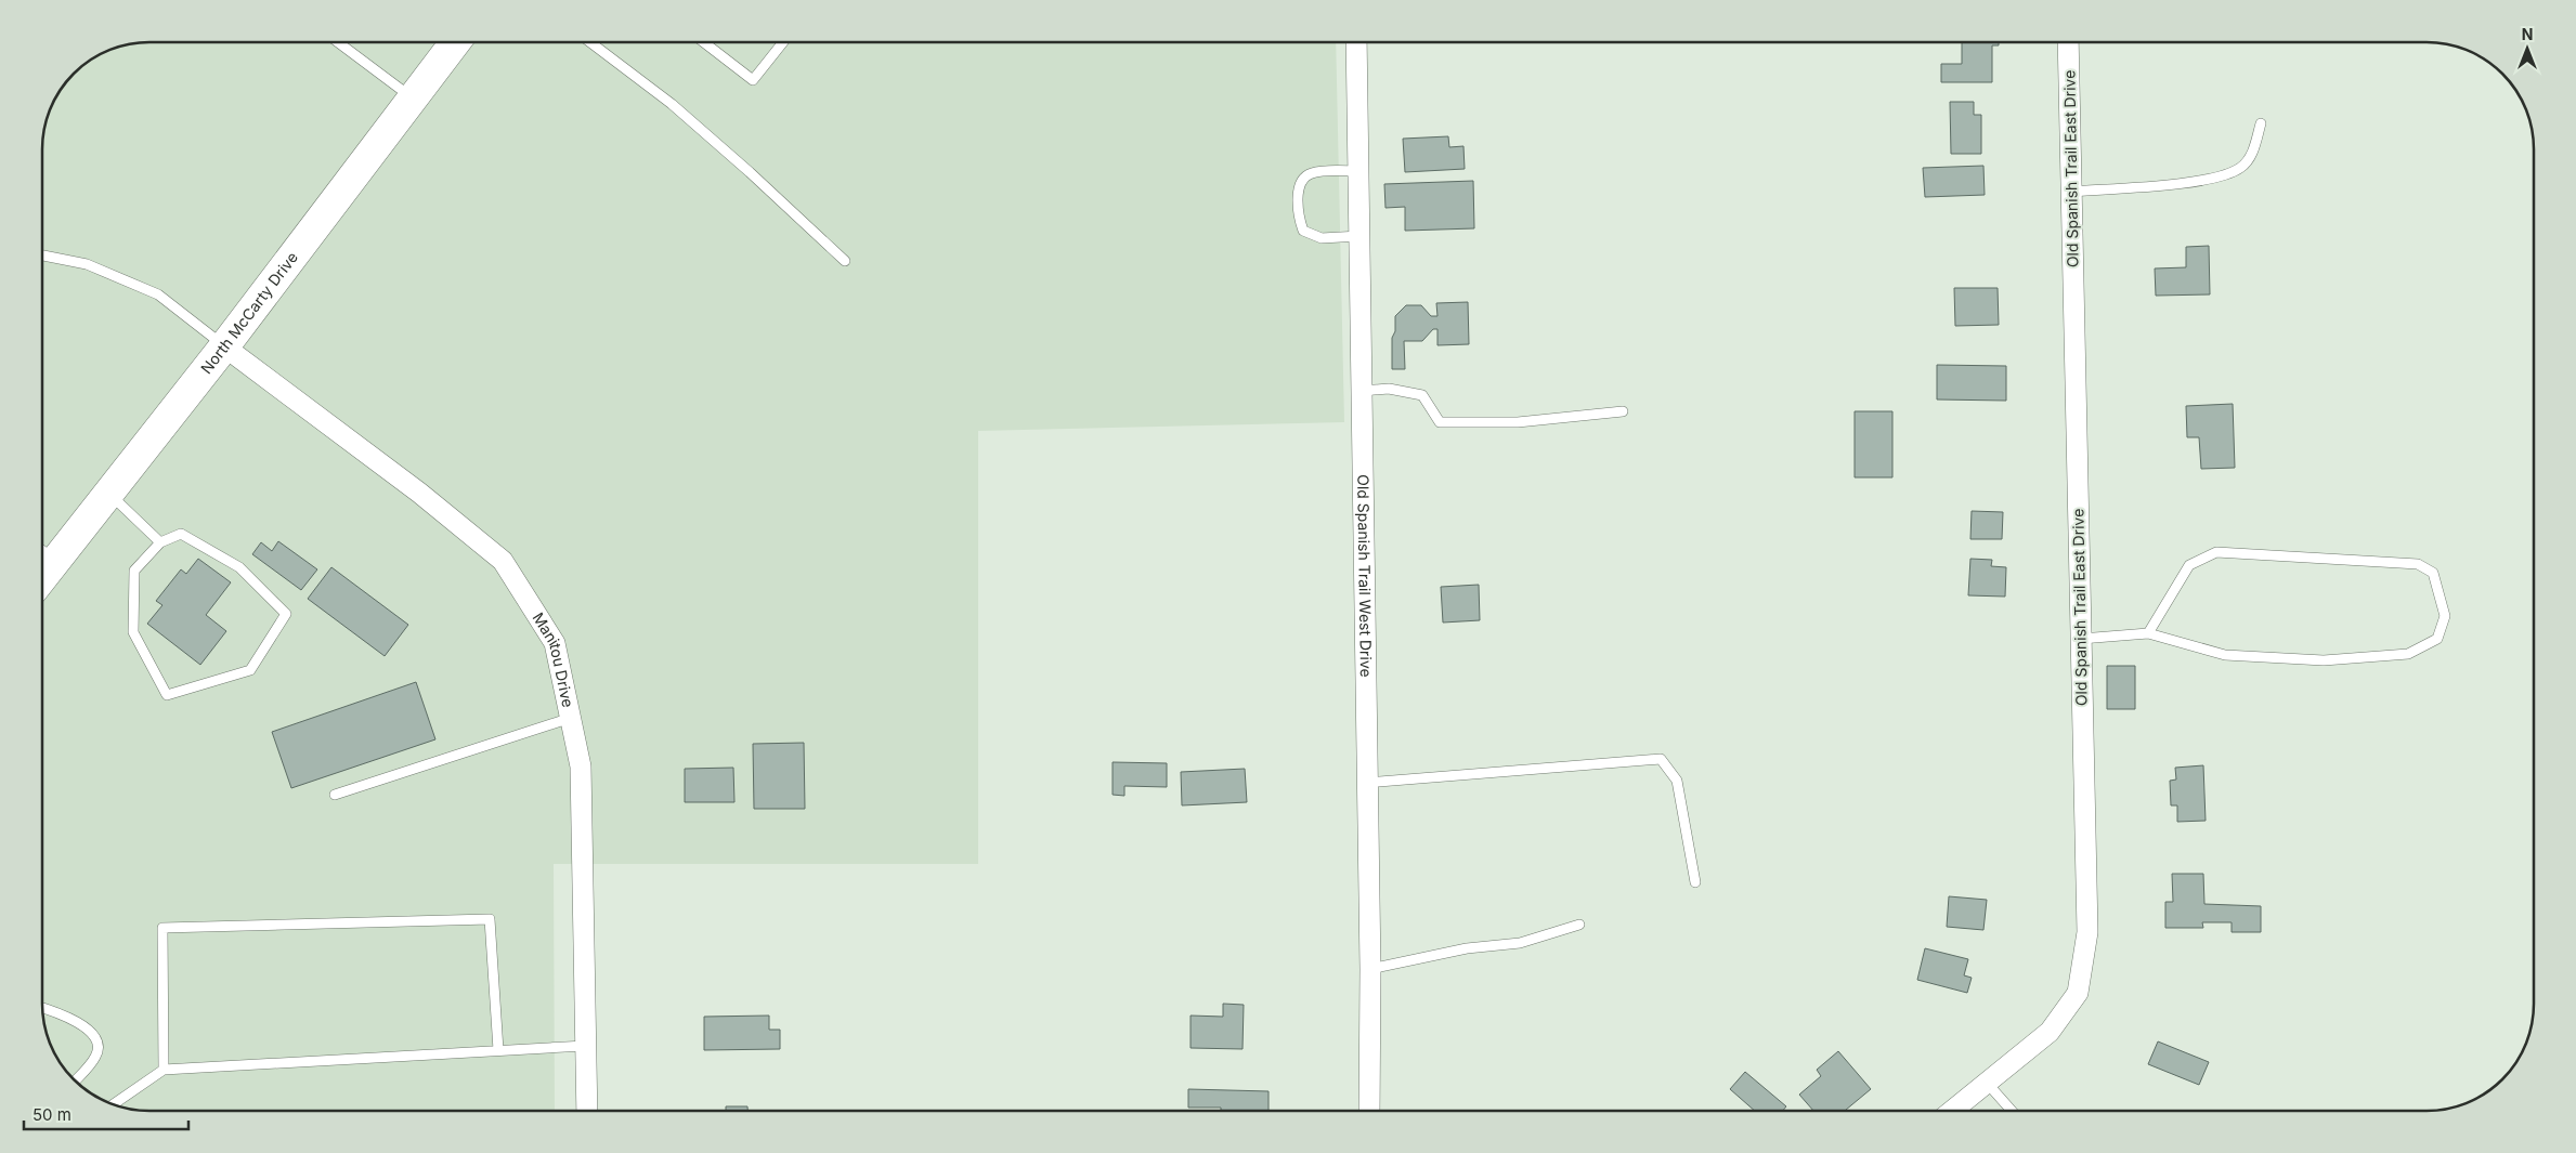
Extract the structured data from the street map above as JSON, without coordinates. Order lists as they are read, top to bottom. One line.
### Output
{"streets":{"main road":["North McCarty Drive"],"street":["Old Spanish Trail East Drive","Old Spanish Trail West Drive","Manitou Drive"]},"crossings":[["North McCarty Drive","Manitou Drive"]],"scale_bar":"50 m","north":"top"}
